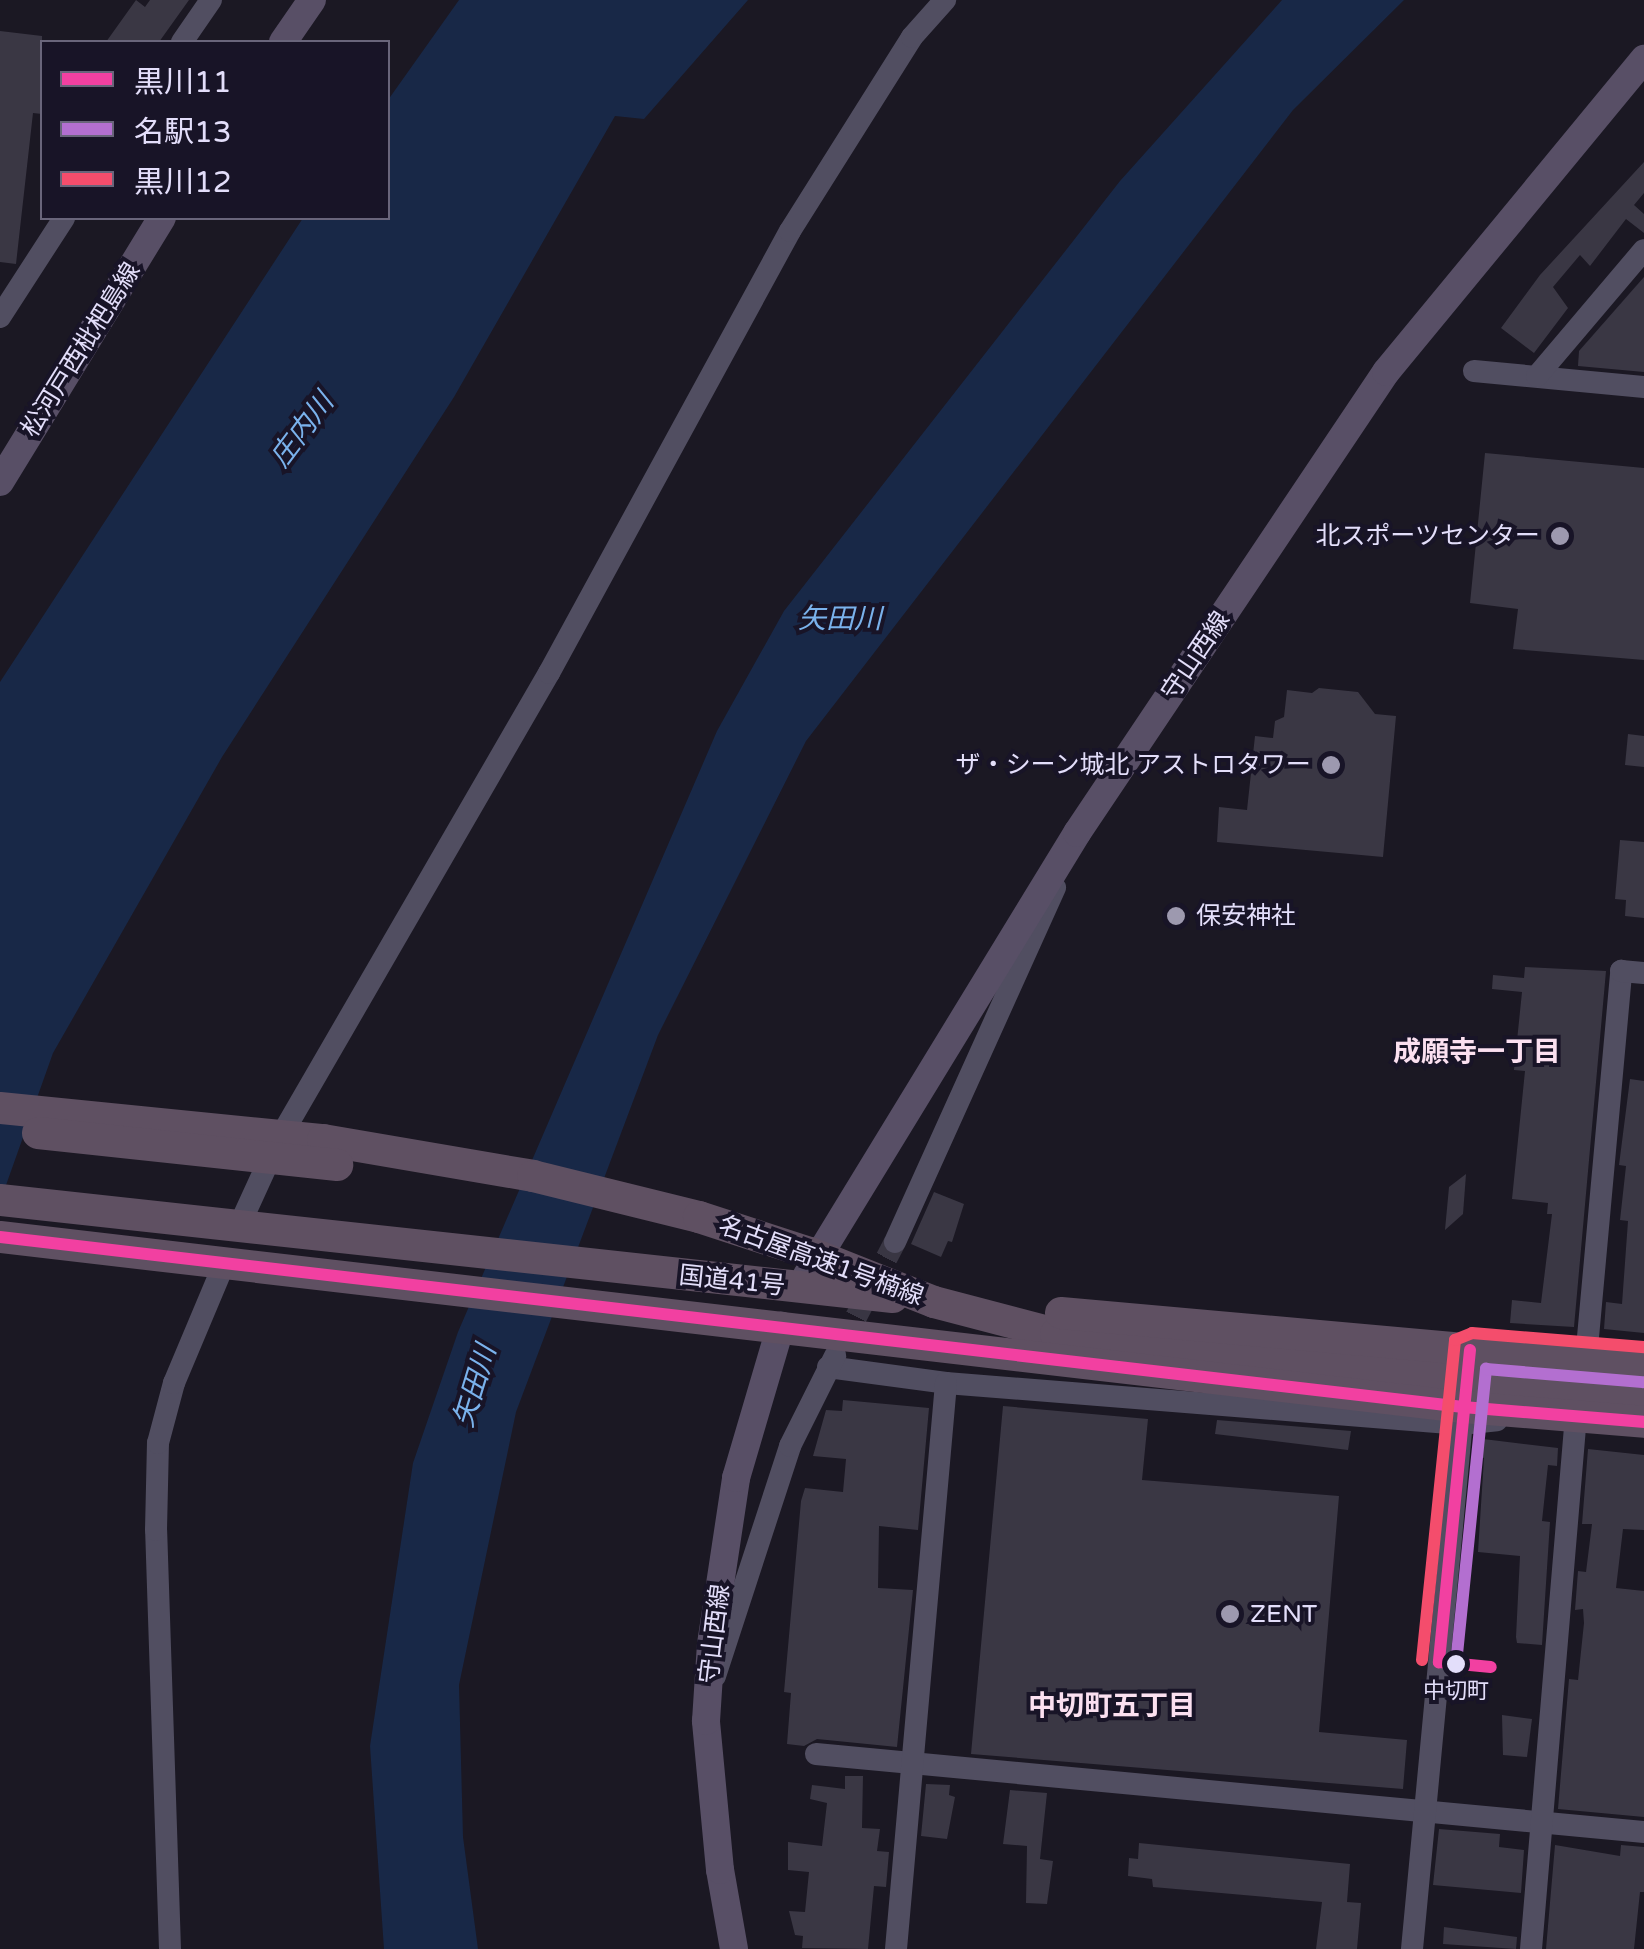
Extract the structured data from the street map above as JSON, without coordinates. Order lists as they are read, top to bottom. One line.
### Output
{"streets":{"highway":["名古屋高速1号楠線","国道41号"],"main road":["松河戸西枇杷島線","守山西線"]},"crossings":[["守山西線","国道41号"]],"districts":["成願寺一丁目","中切町五丁目"],"water":["庄内川","矢田川"],"places":["北スポーツセンター","ザ・シーン城北 アストロタワー","保安神社","ZENT","中切町"],"lines":["transit line 黒川11","transit line 黒川12","transit line 名駅13"],"legend":["黒川11","名駅13","黒川12"]}
